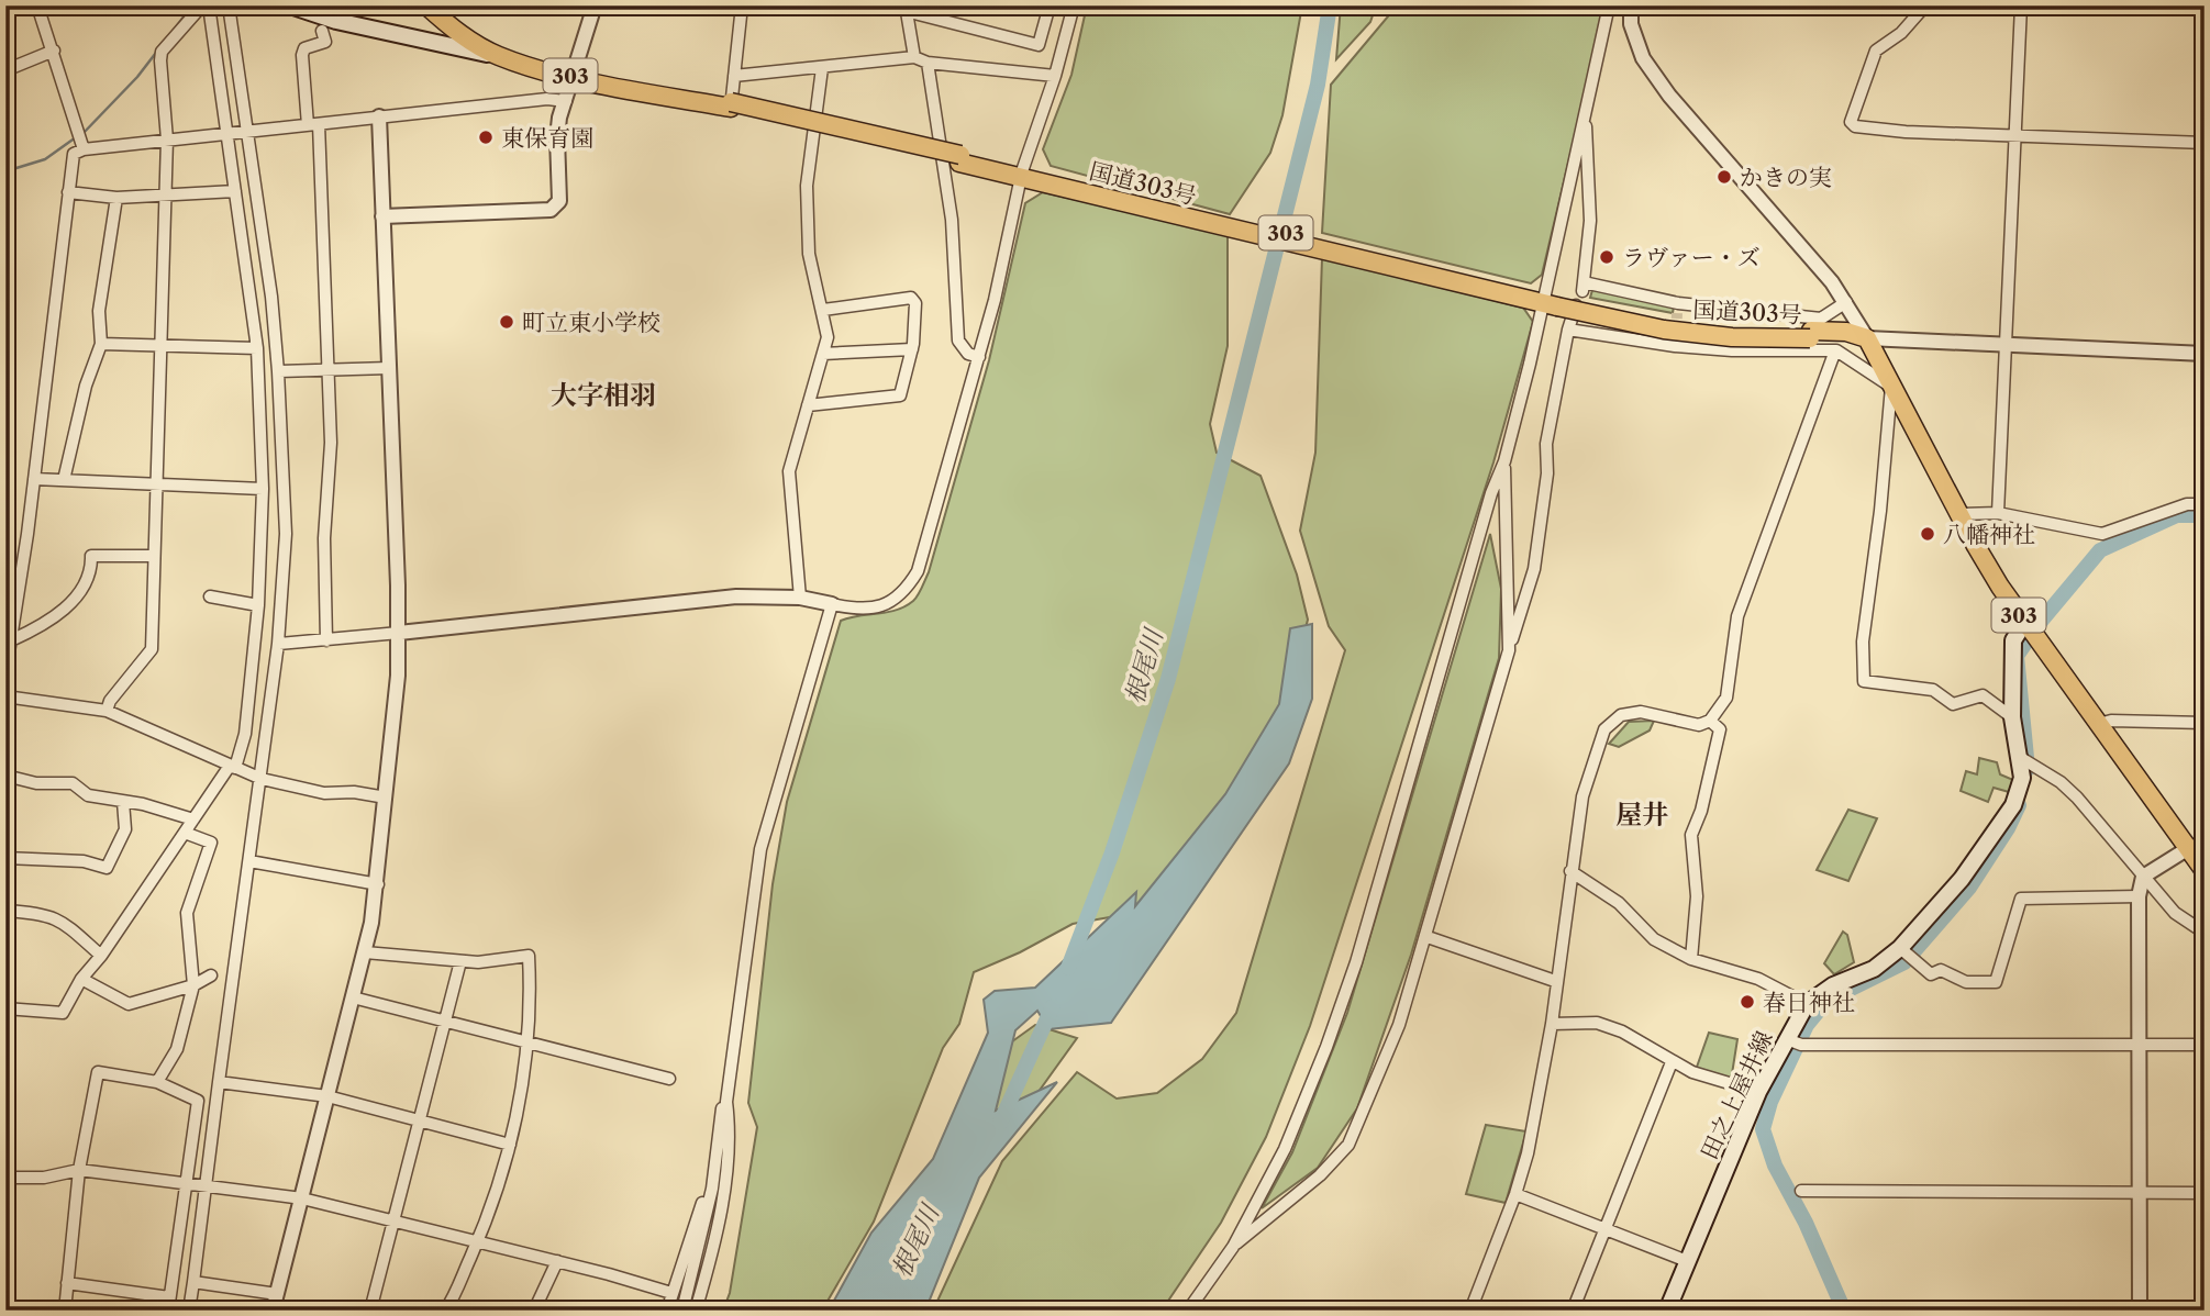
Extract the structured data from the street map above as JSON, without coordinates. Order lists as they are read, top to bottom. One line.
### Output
{"streets":{"highway":["303","国道303号"],"main road":["田之上屋井線"]},"crossings":[["303","国道303号"],["303","田之上屋井線"]],"districts":["大字相羽","屋井"],"water":["根尾川"],"places":["東保育園","かきの実","ラヴァー・ズ","町立東小学校","八幡神社","春日神社"]}
